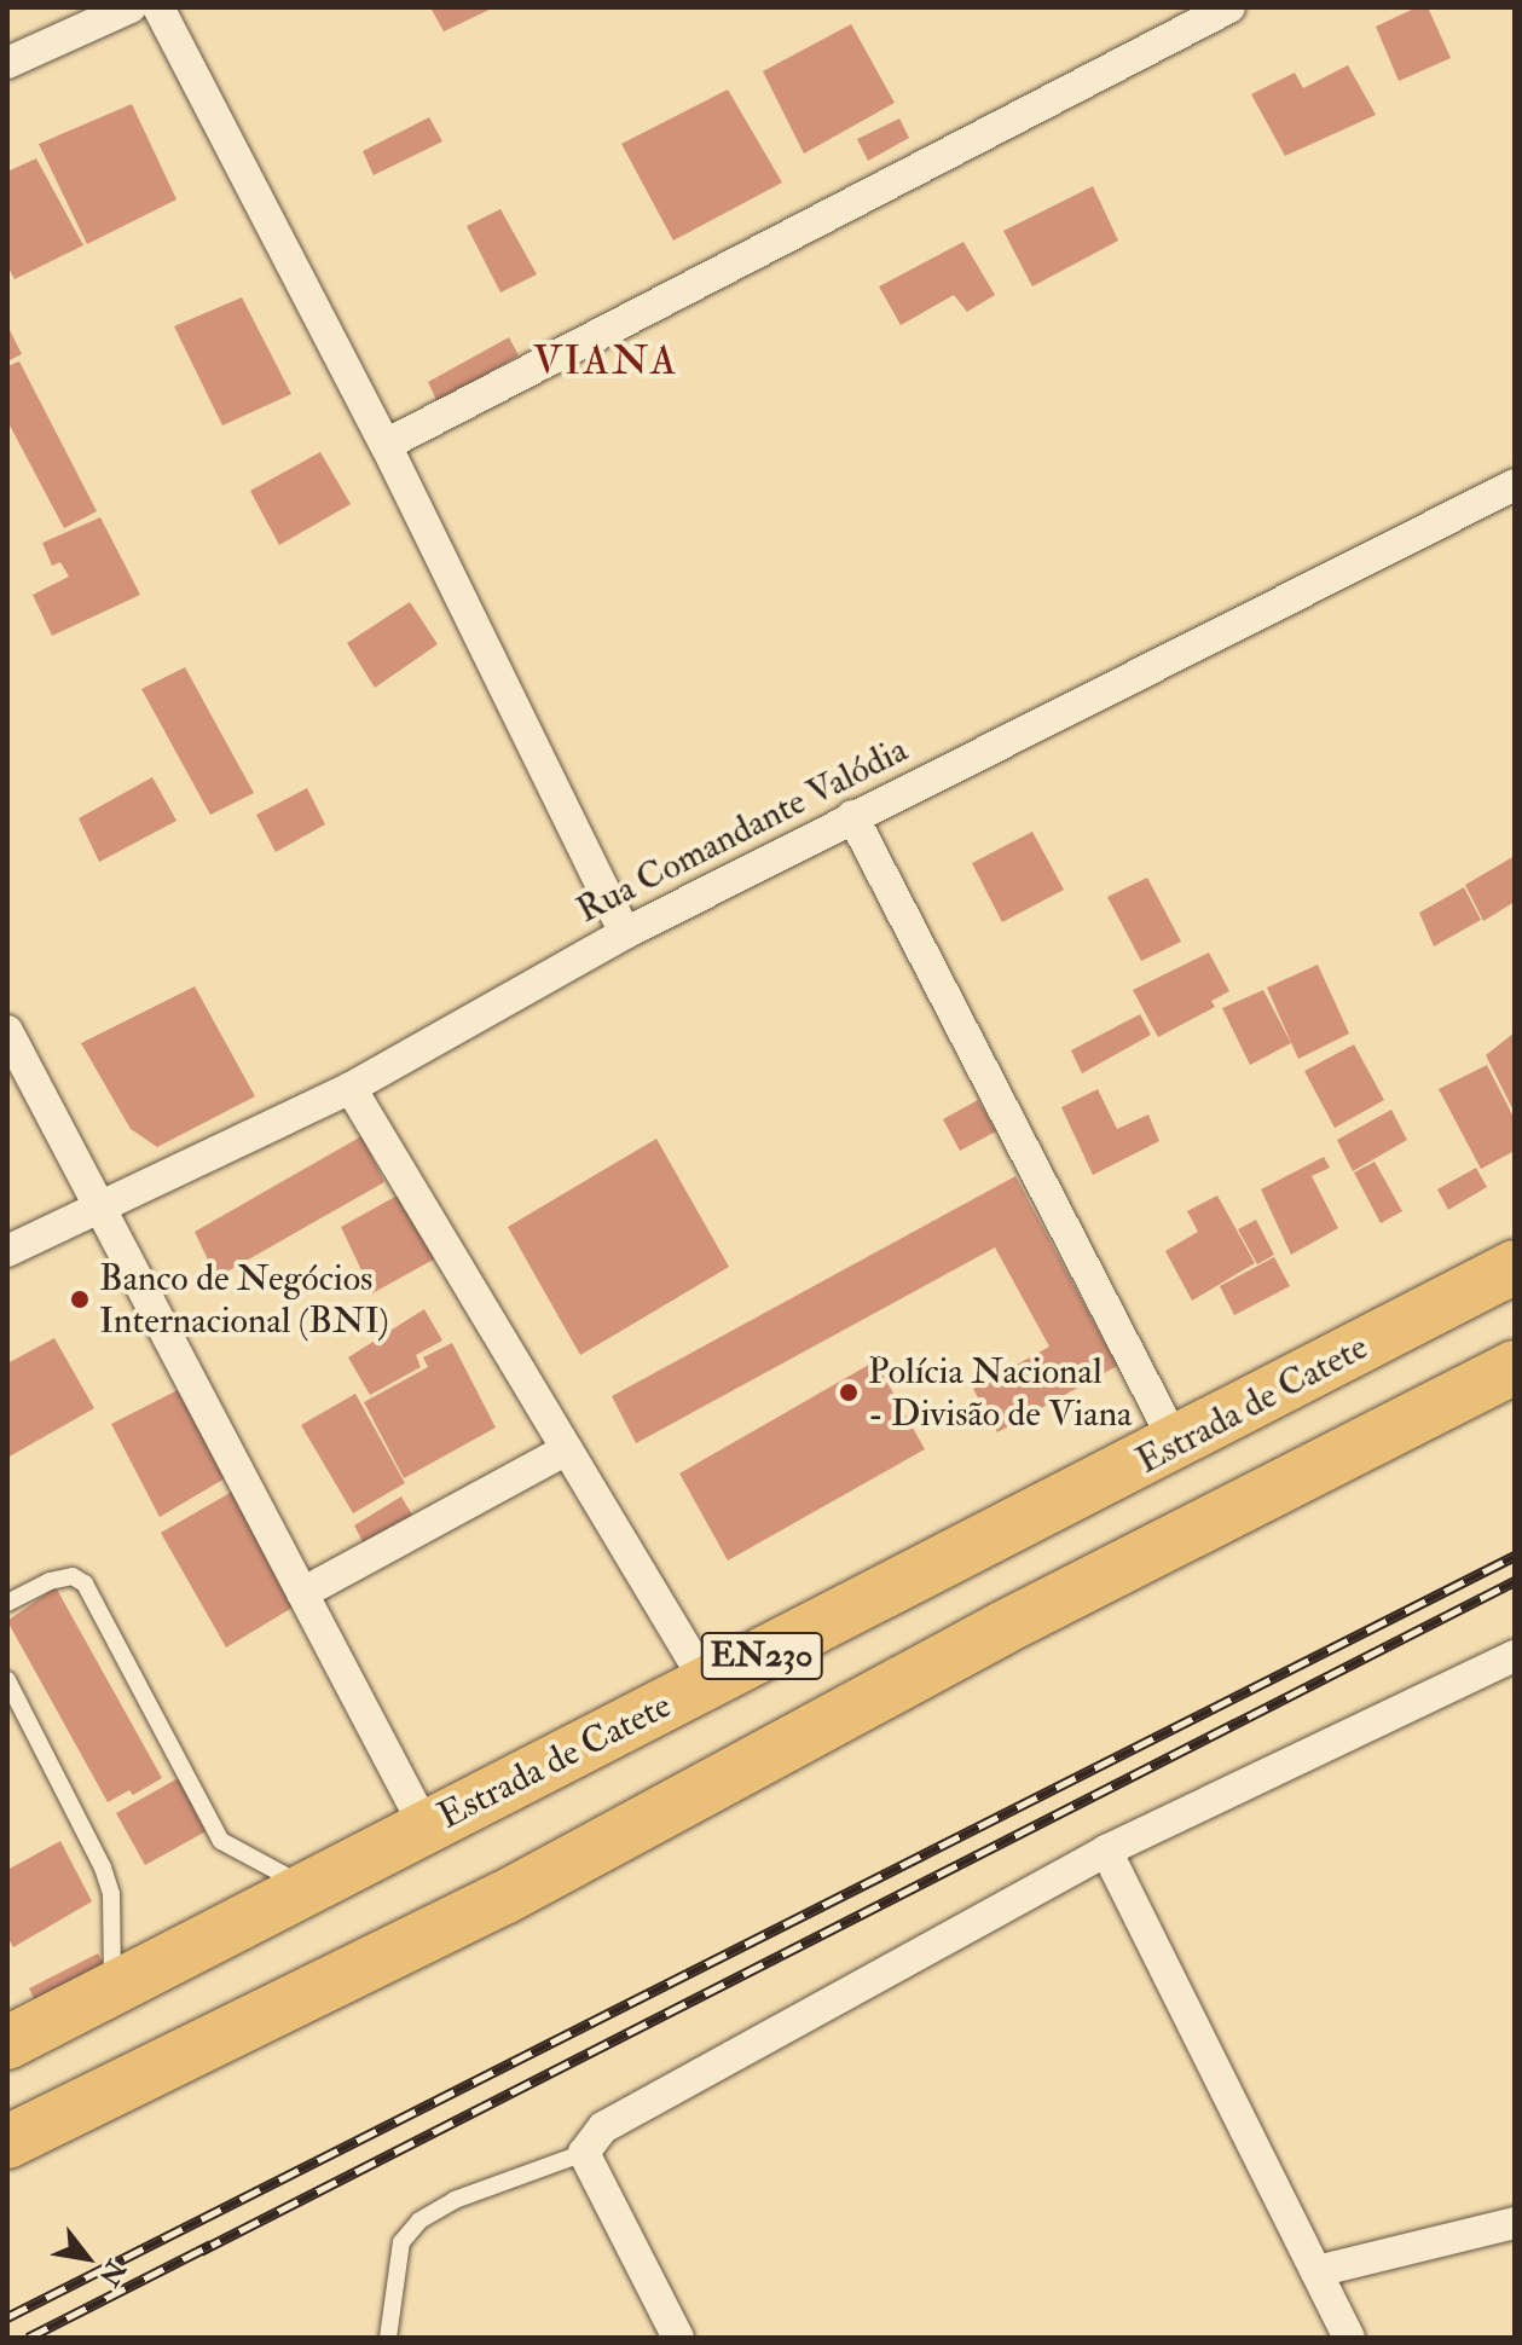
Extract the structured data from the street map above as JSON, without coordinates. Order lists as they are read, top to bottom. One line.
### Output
{"streets":{"highway":["Estrada de Catete","EN230"],"street":["Rua Comandante Valódia"]},"districts":["VIANA"],"places":["Banco de Negócios Internacional (BNI)","Polícia Nacional - Divisão de Viana"],"north":"bottom right"}
